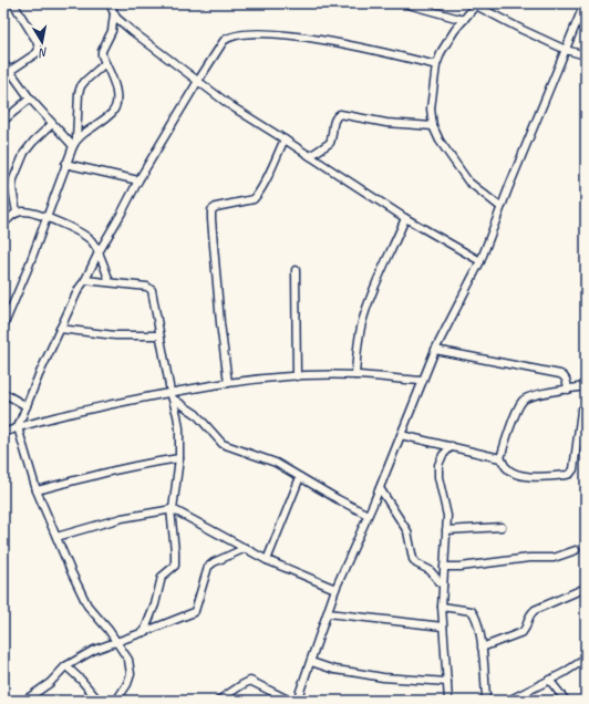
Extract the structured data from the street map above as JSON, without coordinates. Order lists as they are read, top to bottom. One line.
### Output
{"north":"bottom"}
